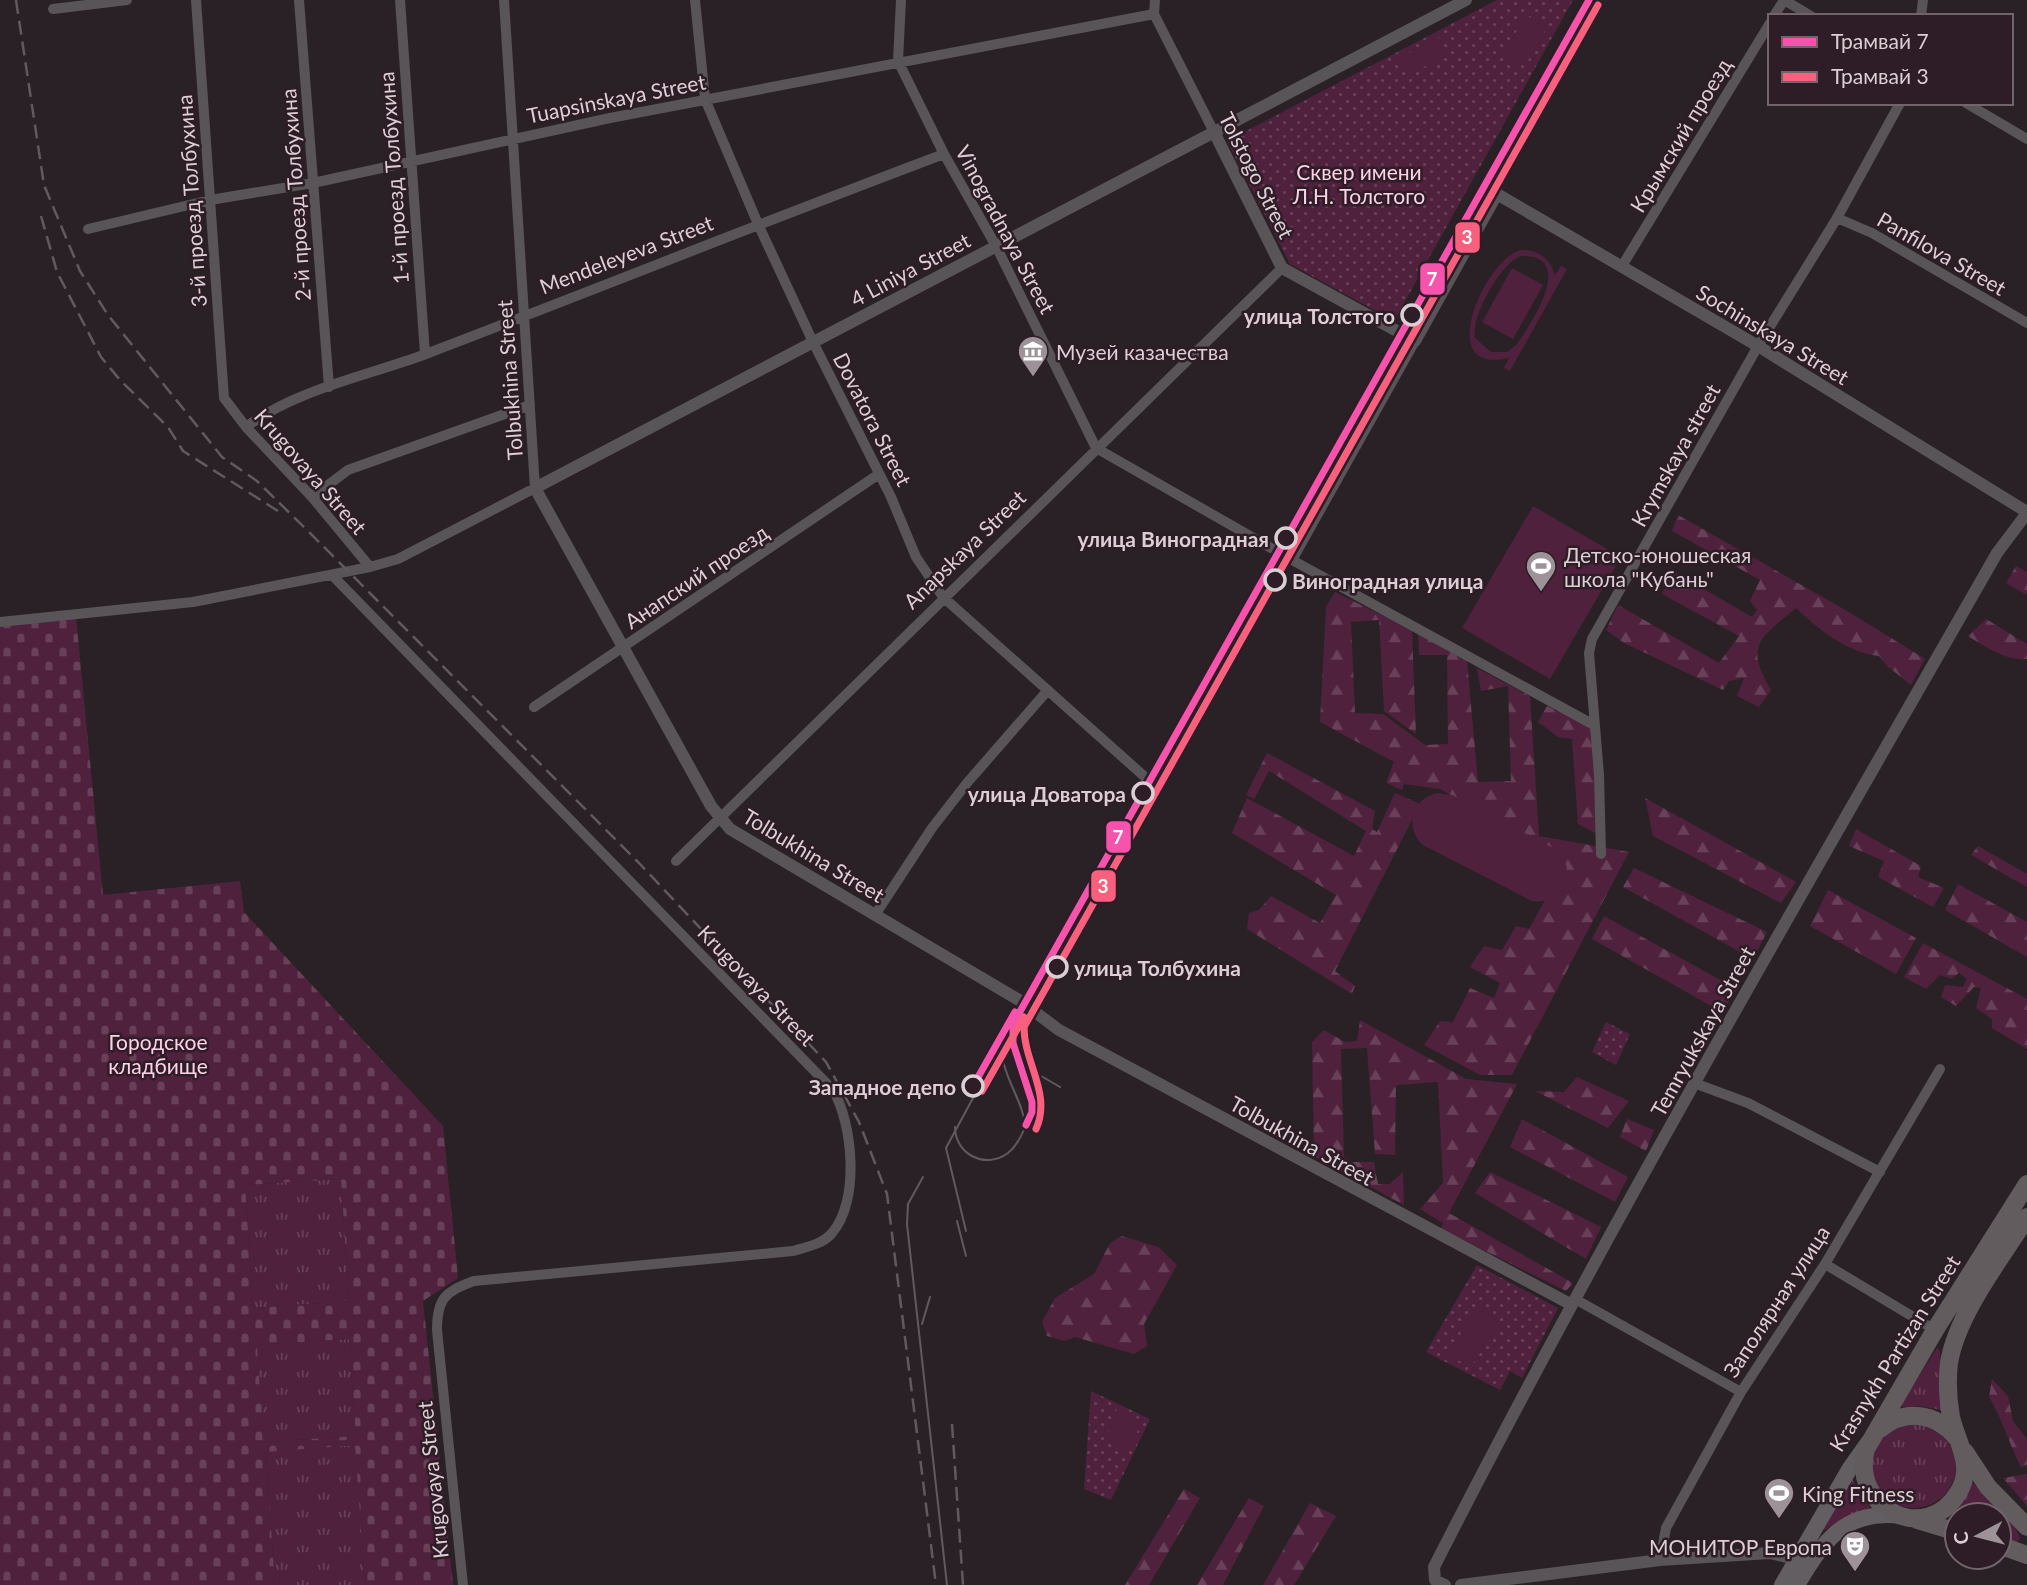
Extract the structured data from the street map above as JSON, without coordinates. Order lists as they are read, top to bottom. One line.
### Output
{"streets":{"highway":["Krasnykh Partizan Street"],"street":["Tuapsinskaya Street","Крымский проезд","Tolstogo Street","1-й проезд Толбухина","2-й проезд Толбухина","3-й проезд Толбухина","Vinogradnaya Street","Panfilova Street","Mendeleyeva Street","4 Liniya Street","Sochinskaya Street","Tolbukhina Street","Dovatora Street","Krymskaya street","Krugovaya Street","Anapskaya Street","Анапский проезд","Temryukskaya Street","Заполярная улица"]},"crossings":[["Tuapsinskaya Street","Tolstogo Street"],["Tuapsinskaya Street","1-й проезд Толбухина"],["Tuapsinskaya Street","2-й проезд Толбухина"],["Tuapsinskaya Street","3-й проезд Толбухина"],["Tuapsinskaya Street","Vinogradnaya Street"],["Tuapsinskaya Street","Tolbukhina Street"],["Tuapsinskaya Street","Dovatora Street"],["Крымский проезд","Sochinskaya Street"],["Tolstogo Street","4 Liniya Street"],["Tolstogo Street","Sochinskaya Street"],["Tolstogo Street","Anapskaya Street"],["1-й проезд Толбухина","Mendeleyeva Street"],["2-й проезд Толбухина","Mendeleyeva Street"],["3-й проезд Толбухина","Krugovaya Street"],["Vinogradnaya Street","Mendeleyeva Street"],["Vinogradnaya Street","4 Liniya Street"],["Vinogradnaya Street","Anapskaya Street"],["Panfilova Street","Krymskaya street"],["Mendeleyeva Street","Tolbukhina Street"],["Mendeleyeva Street","Dovatora Street"],["Mendeleyeva Street","Krugovaya Street"],["4 Liniya Street","Tolbukhina Street"],["4 Liniya Street","Dovatora Street"],["4 Liniya Street","Krugovaya Street"],["Sochinskaya Street","Krymskaya street"],["Sochinskaya Street","Temryukskaya Street"],["Tolbukhina Street","Anapskaya Street"],["Tolbukhina Street","Анапский проезд"],["Tolbukhina Street","Temryukskaya Street"],["Dovatora Street","Anapskaya Street"],["Dovatora Street","Анапский проезд"]],"parks":["Сквер имени Л.Н. Толстого","Городское кладбище"],"places":{"other":["улица Толстого","улица Виноградная","Виноградная улица","улица Доватора","улица Толбухина","Западное депо"],"museum":["Музей казачества"],"sports":["Детско-юношеская школа \"Кубань\"","King Fitness"],"theatre":["МОНИТОР Европа"]},"lines":["tram line 7","tram line 3"],"legend":["Трамвай 7","Трамвай 3"],"north":"left"}
